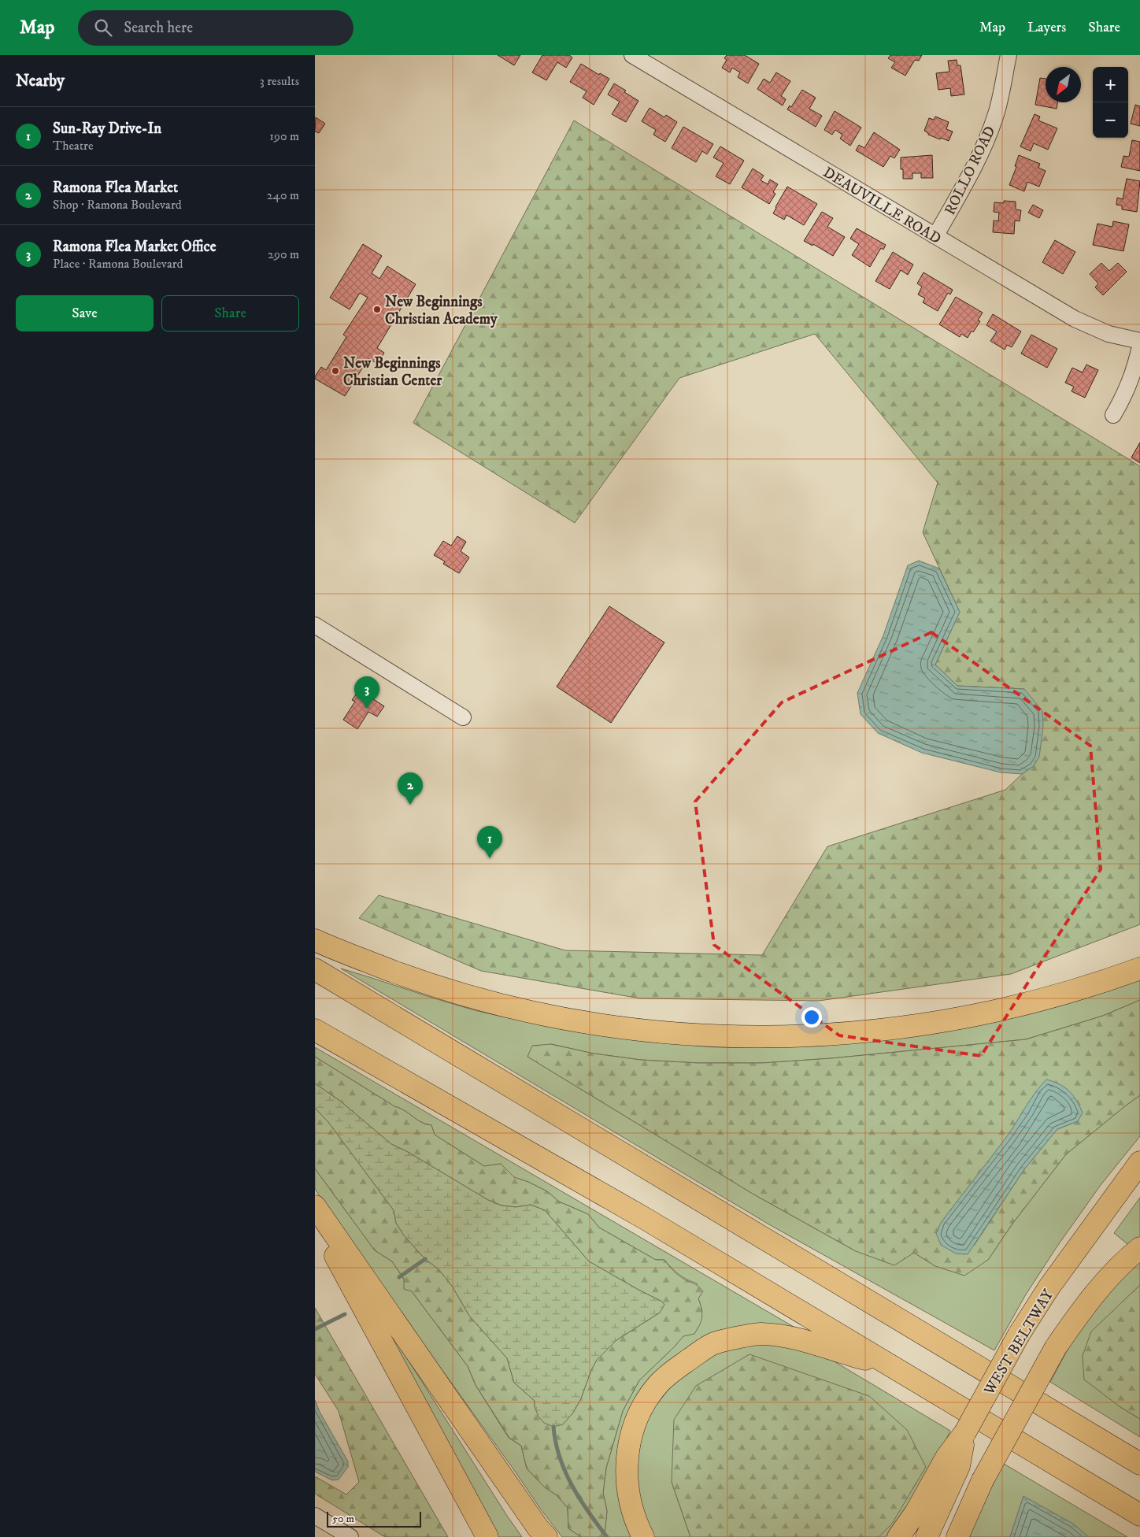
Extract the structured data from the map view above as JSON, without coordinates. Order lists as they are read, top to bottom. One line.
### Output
{"streets":{"highway":["WEST BELTWAY"],"street":["ROLLO ROAD","DEAUVILLE ROAD"]},"crossings":[["ROLLO ROAD","DEAUVILLE ROAD"]],"places":["New Beginnings Christian Academy","New Beginnings Christian Center"],"scale_bar":"50 m","north":"bottom left","page":{"header":"Map","search":"Search here","nav":["Map","Layers","Share"],"heading":["Nearby","3 results"],"map_buttons":["+","−"],"list":[{"mark":"1","name":"Sun-Ray Drive-In","note":"Theatre","value":"190 m"},{"mark":"2","name":"Ramona Flea Market","note":"Shop · Ramona Boulevard","value":"240 m"},{"mark":"3","name":"Ramona Flea Market Office","note":"Place · Ramona Boulevard","value":"290 m"}],"buttons":["Save","Share"],"pins":["3","2","1"],"scale":"50 m"}}
